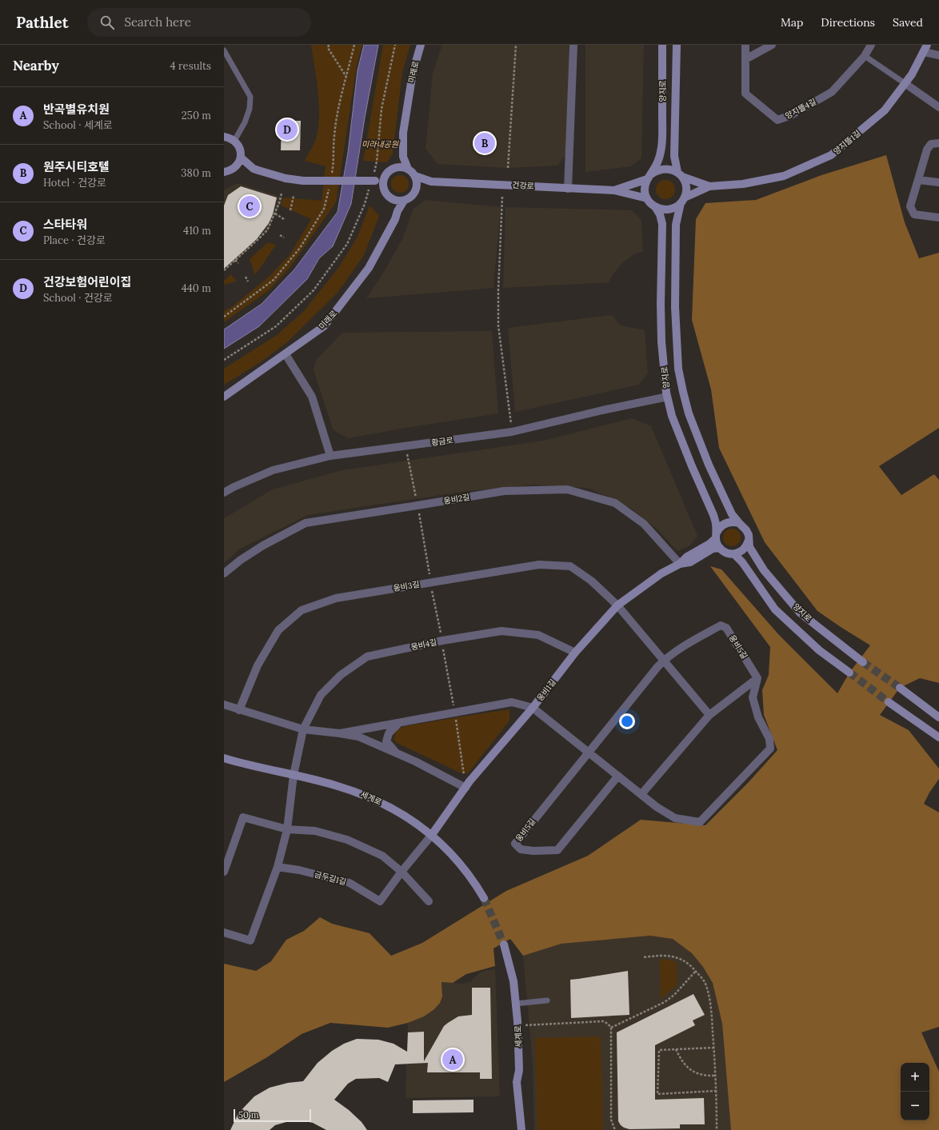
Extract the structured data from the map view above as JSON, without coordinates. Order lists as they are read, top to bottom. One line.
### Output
{"streets":{"street":["미래로","양지로","양지뜰4길","양지뜰1길","건강로","황금로","웅비2길","웅비3길","웅비4길","웅비5길","웅비1길","세계로","금두길1길"]},"crossings":[["웅비2길","웅비1길"],["웅비3길","웅비1길"],["웅비4길","웅비1길"],["웅비4길","세계로"],["웅비1길","세계로"],["웅비1길","금두길1길"],["세계로","금두길1길"]],"parks":["미라내공원"],"scale_bar":"50 m","page":{"header":"Pathlet","search":"Search here","nav":["Map","Directions","Saved"],"heading":["Nearby","4 results"],"list":[{"mark":"A","name":"반곡별유치원","note":"School · 세계로","value":"250 m"},{"mark":"B","name":"원주시티호텔","note":"Hotel · 건강로","value":"380 m"},{"mark":"C","name":"스타타워","note":"Place · 건강로","value":"410 m"},{"mark":"D","name":"건강보험어린이집","note":"School · 건강로","value":"440 m"}],"pins":["D","B","C","A"],"map_buttons":["+","−"],"scale":"50 m"}}
